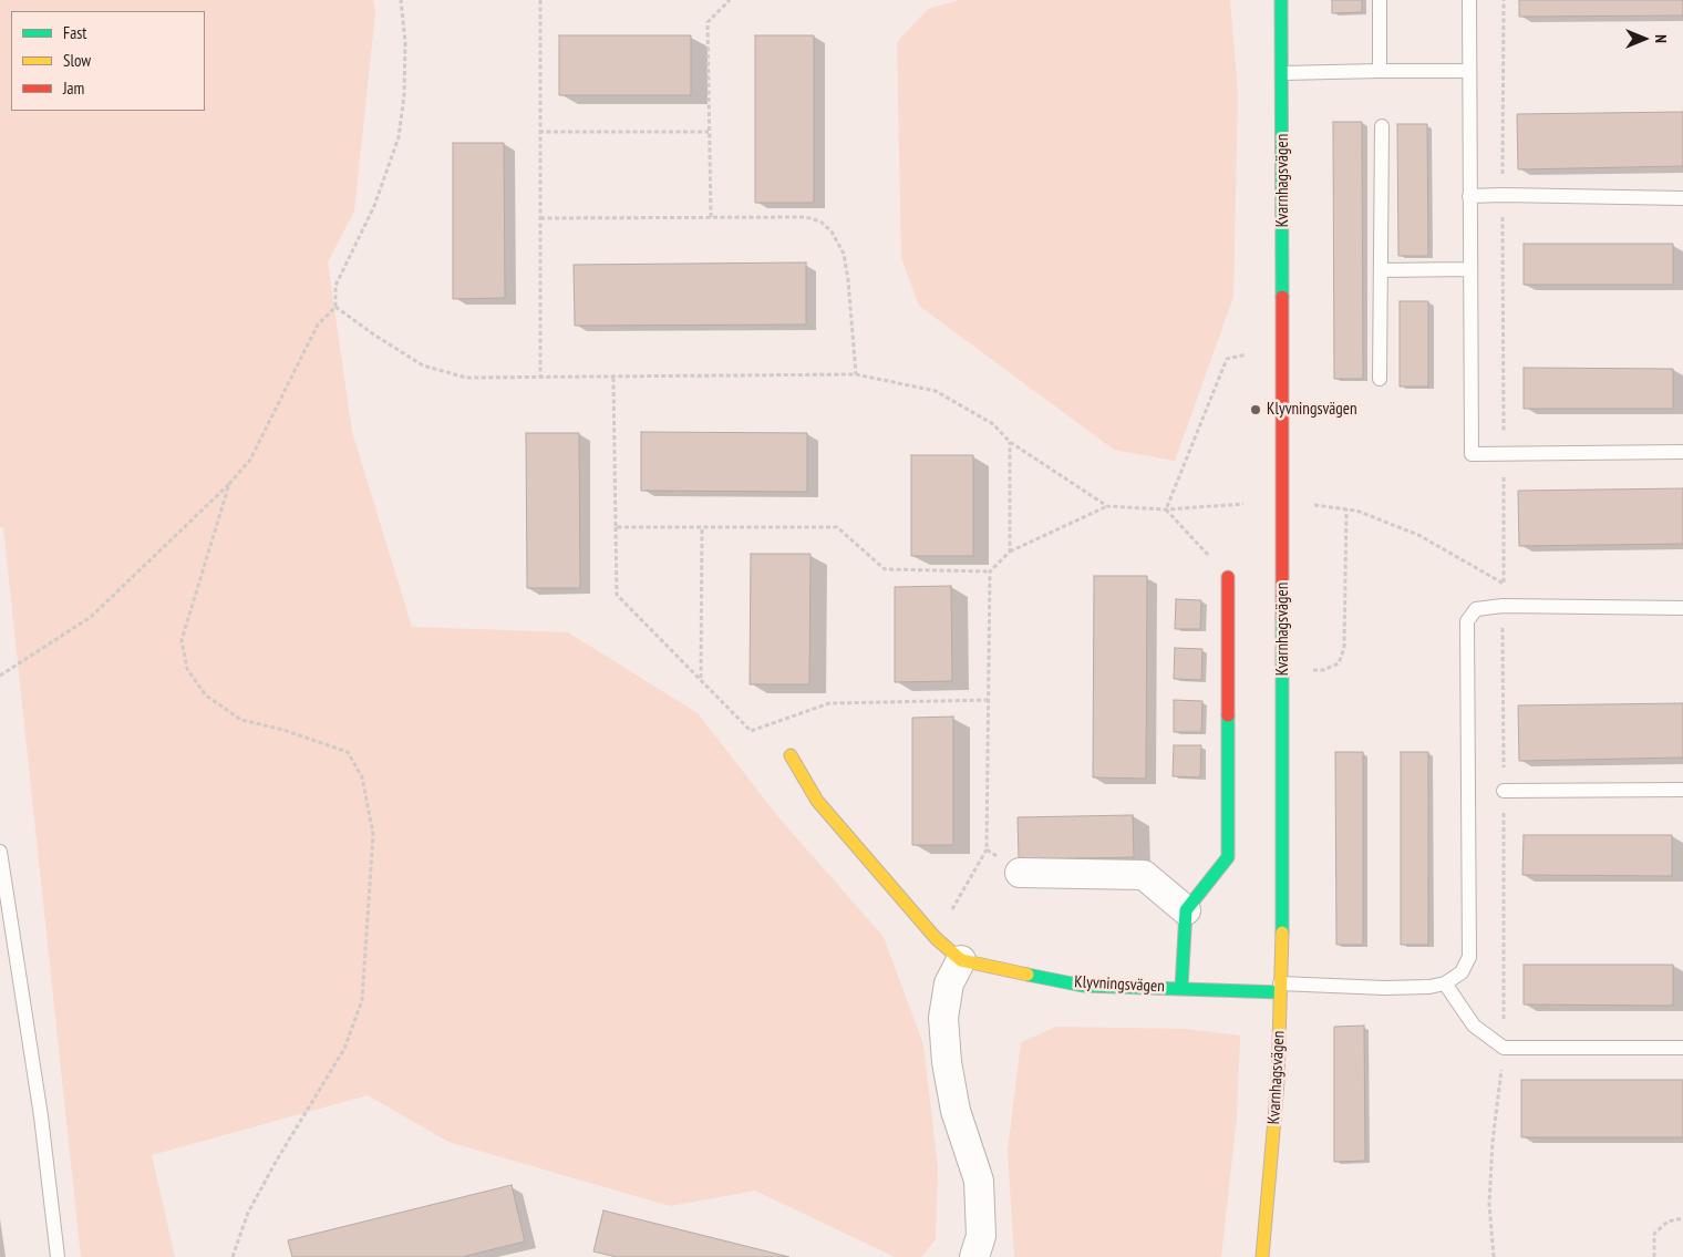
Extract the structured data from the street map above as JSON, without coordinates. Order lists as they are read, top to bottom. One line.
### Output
{"streets":{"street":["Kvarnhagsvägen","Klyvningsvägen"]},"crossings":[["Kvarnhagsvägen","Klyvningsvägen"]],"places":["Klyvningsvägen"],"legend":["Fast","Slow","Jam"],"north":"right"}
